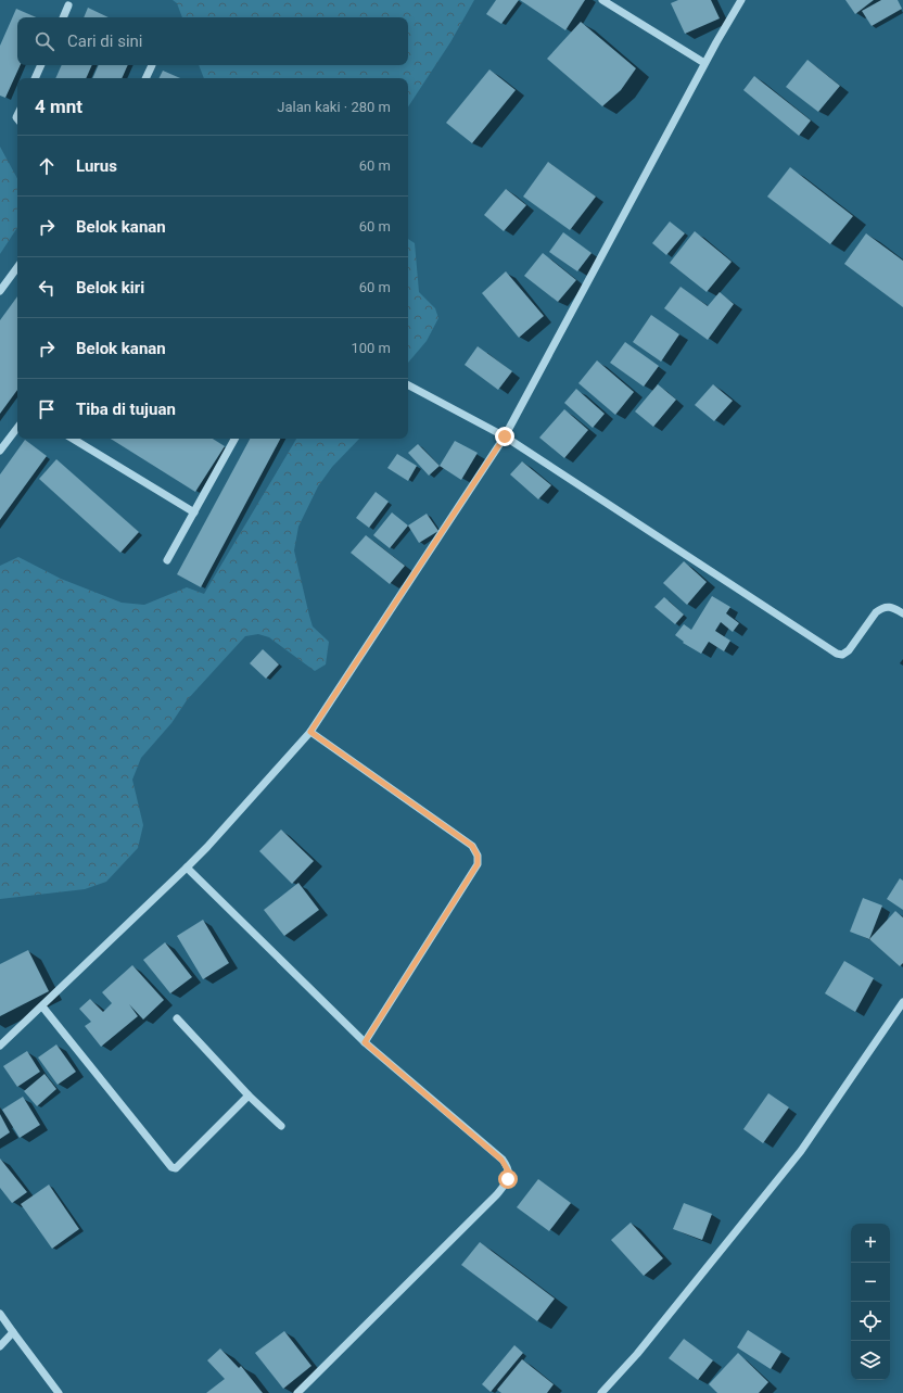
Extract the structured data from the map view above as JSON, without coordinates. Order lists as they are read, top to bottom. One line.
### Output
{"page":{"search":"Cari di sini","heading":["4 mnt","Jalan kaki · 280 m"],"list":[["Lurus","60 m"],["Belok kanan","60 m"],["Belok kiri","60 m"],["Belok kanan","100 m"],"Tiba di tujuan"],"map_buttons":["+","−"]}}
